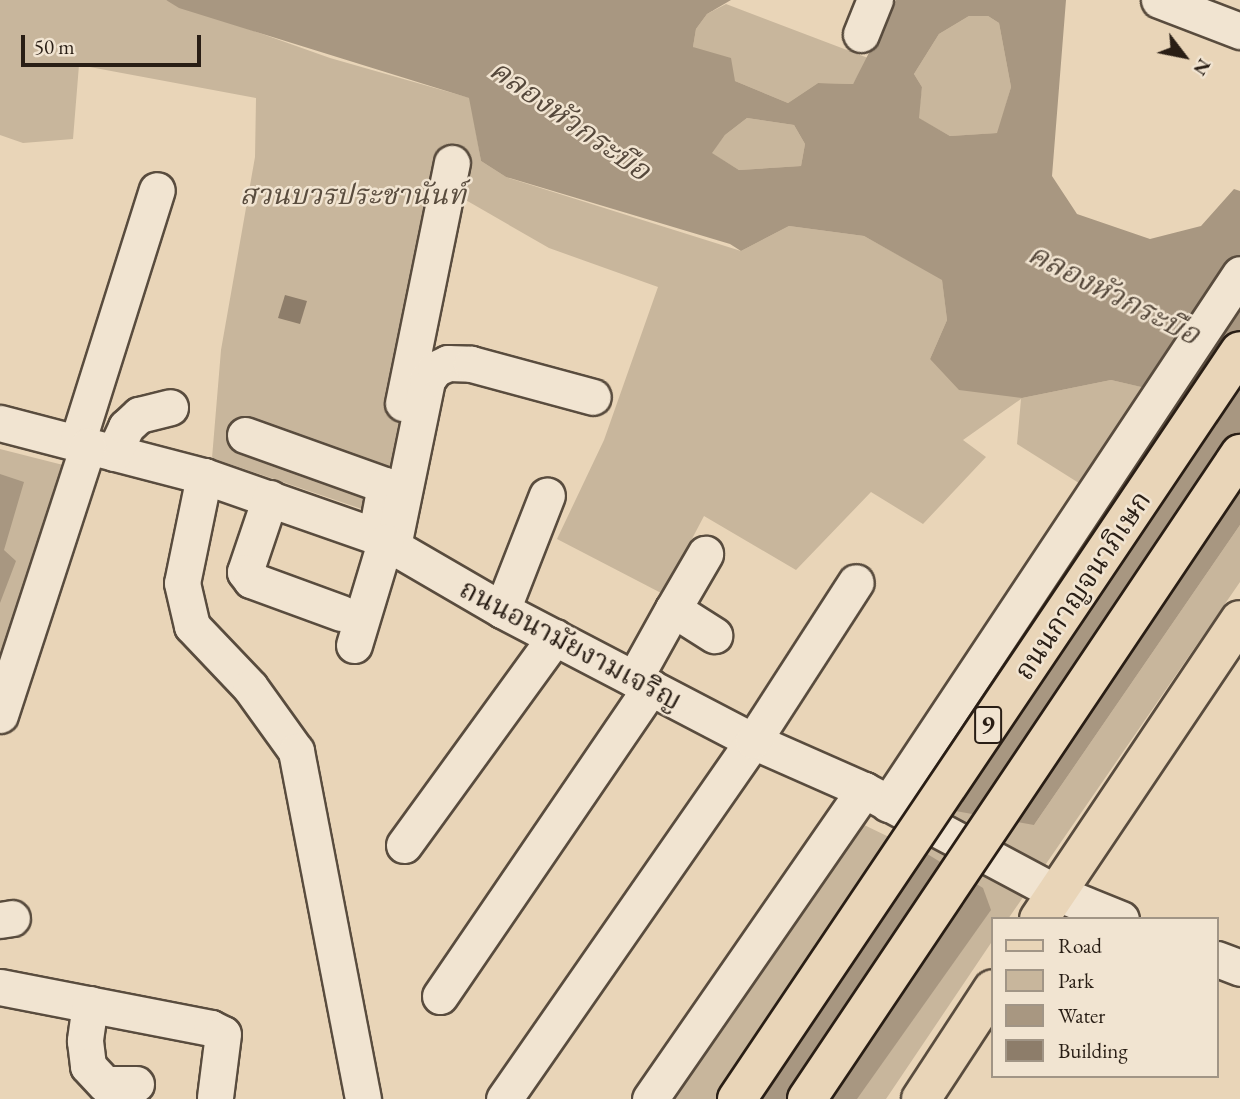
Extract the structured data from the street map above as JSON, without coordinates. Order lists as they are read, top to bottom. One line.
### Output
{"streets":{"main road":["ถนนกาญจนาภิเษก","9"],"street":["ถนนอนามัยงามเจริญ"]},"water":["คลองหัวกระบือ"],"parks":["สวนบวรประชานันท์"],"legend":["Road","Park","Water","Building"],"scale_bar":"50 m","north":"bottom right"}
